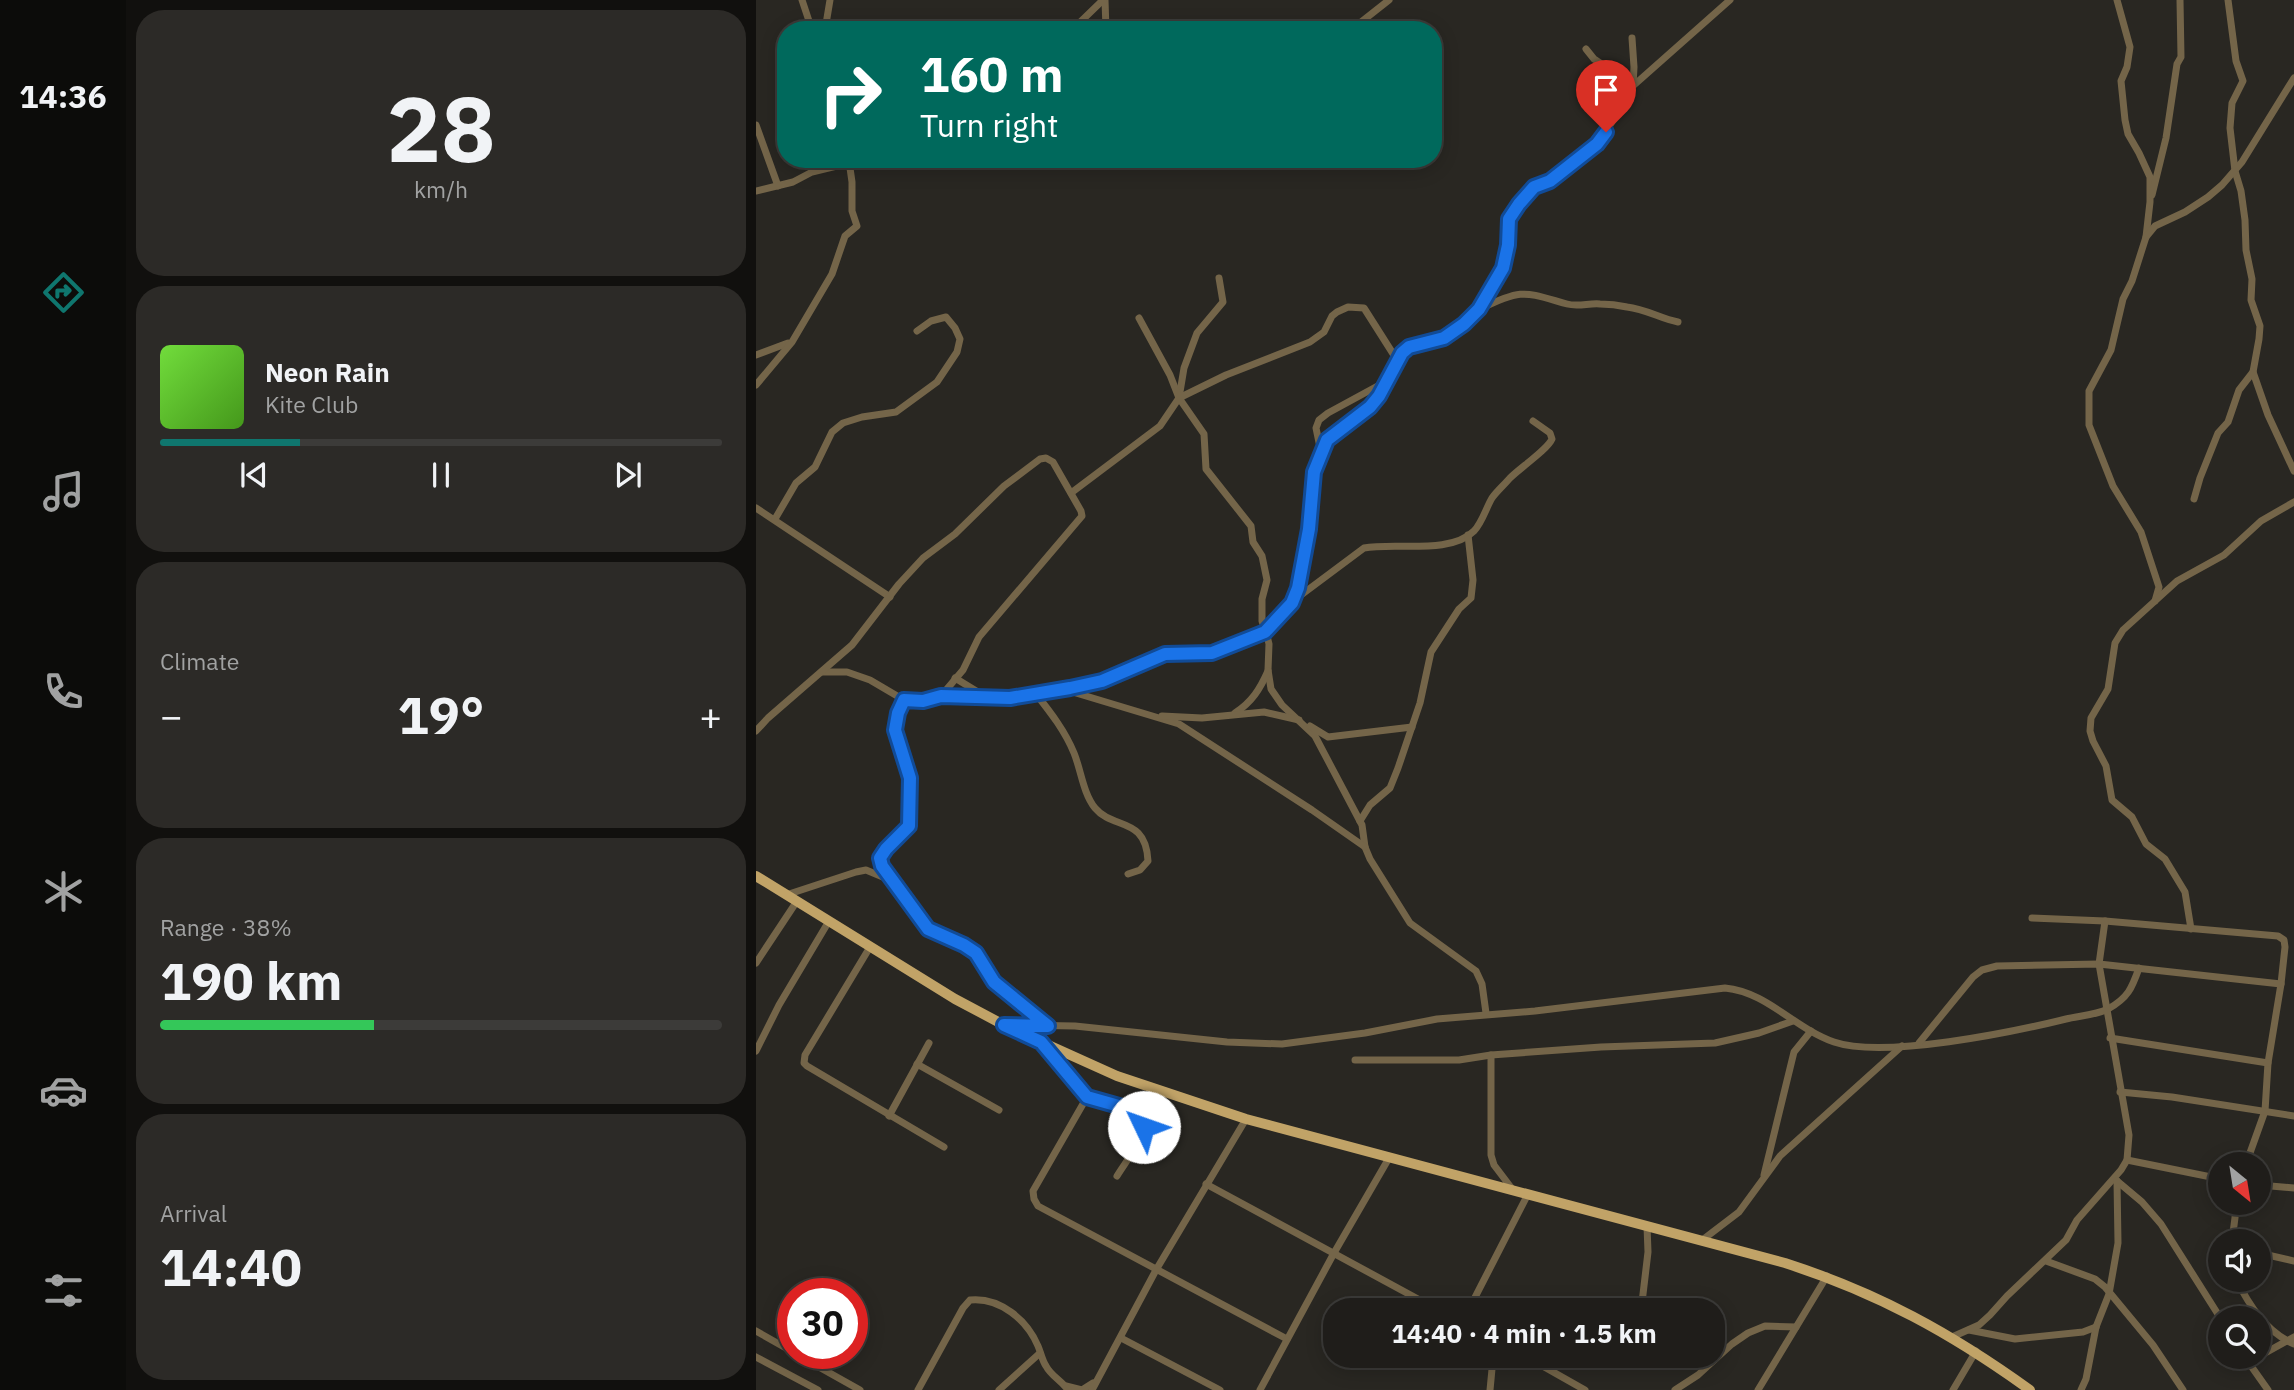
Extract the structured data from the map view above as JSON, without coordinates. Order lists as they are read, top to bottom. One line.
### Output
{"north":"bottom right","page":{"tabs":"14:36","tile":[["28","km/h"],"Climate",["Range · 38%","190 km"],["Arrival","14:40"]],"turn":["160 m","Turn right"],"song":["Neon Rain","Kite Club"],"heat":["−","19°","+"],"limit":"30","trip":"14:40 · 4 min · 1.5 km"}}
